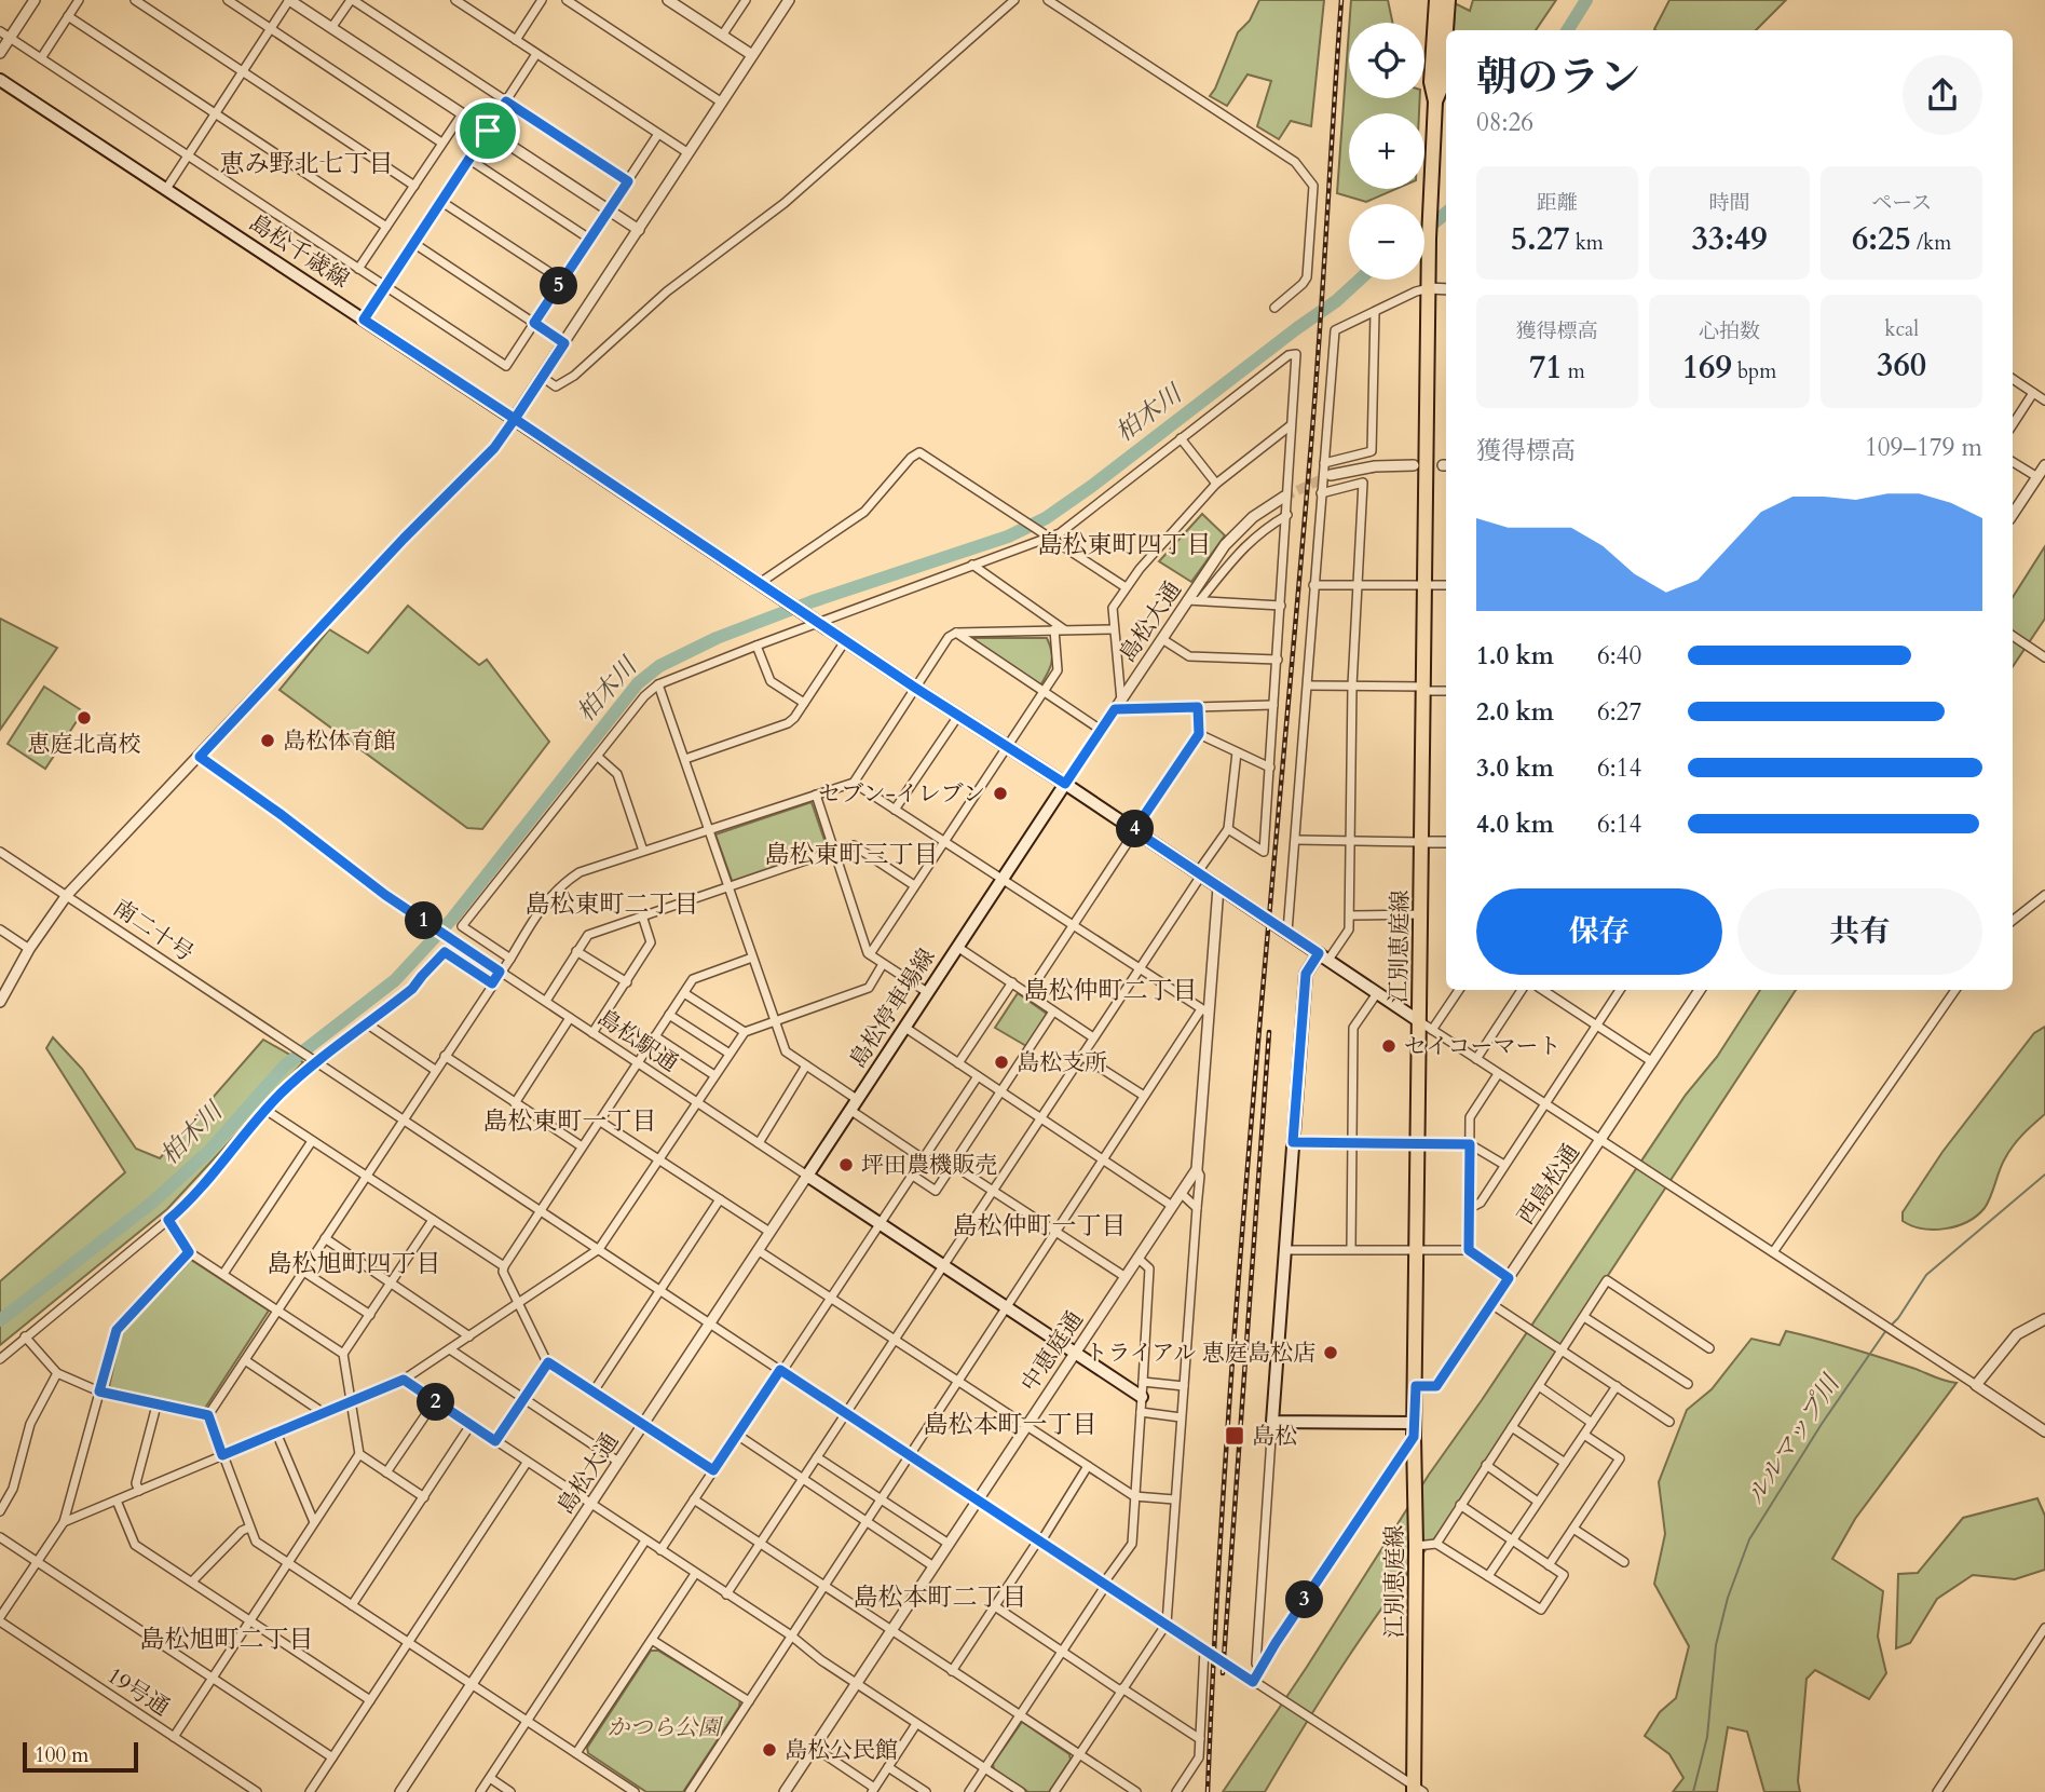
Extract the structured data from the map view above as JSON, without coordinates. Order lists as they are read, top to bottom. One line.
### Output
{"streets":{"main road":["島松千歳線","江別恵庭線","島松停車場線"],"street":["島松大通","南二十号","島松駅通","西島松通","中恵庭通","19号通"]},"crossings":[["島松千歳線","島松大通"],["島松千歳線","島松停車場線"],["島松大通","南二十号"],["島松大通","島松停車場線"],["島松大通","島松駅通"],["南二十号","江別恵庭線"],["南二十号","中恵庭通"],["江別恵庭線","西島松通"],["島松停車場線","島松駅通"]],"districts":["恵み野北七丁目","島松東町四丁目","島松東町三丁目","島松東町二丁目","島松仲町二丁目","島松東町一丁目","島松仲町一丁目","島松旭町四丁目","島松本町一丁目","島松本町二丁目","島松旭町二丁目"],"water":["柏木川","ルルマップ川"],"parks":["かつら公園"],"places":{"other":["恵庭北高校","島松体育館","セブン-イレブン","セイコーマート","島松支所","坪田農機販売","トライアル 恵庭島松店","島松公民館"],"transit":["島松"]},"scale_bar":"100 m","page":{"map_buttons":["+","−"],"heading":["朝のラン","08:26"],"stats":[["距離","5.27 km"],["時間","33:49"],["ペース","6:25 /km"],["獲得標高","71 m"],["心拍数","169 bpm"],["kcal","360"]],"pins":["5","4","1","2","3"],"chart":["獲得標高","109–179 m"],"list":[{"name":"1.0 km","note":"6:40"},{"name":"2.0 km","note":"6:27"},{"name":"3.0 km","note":"6:14"},{"name":"4.0 km","note":"6:14"}],"buttons":["保存","共有"],"scale":"100 m"}}
